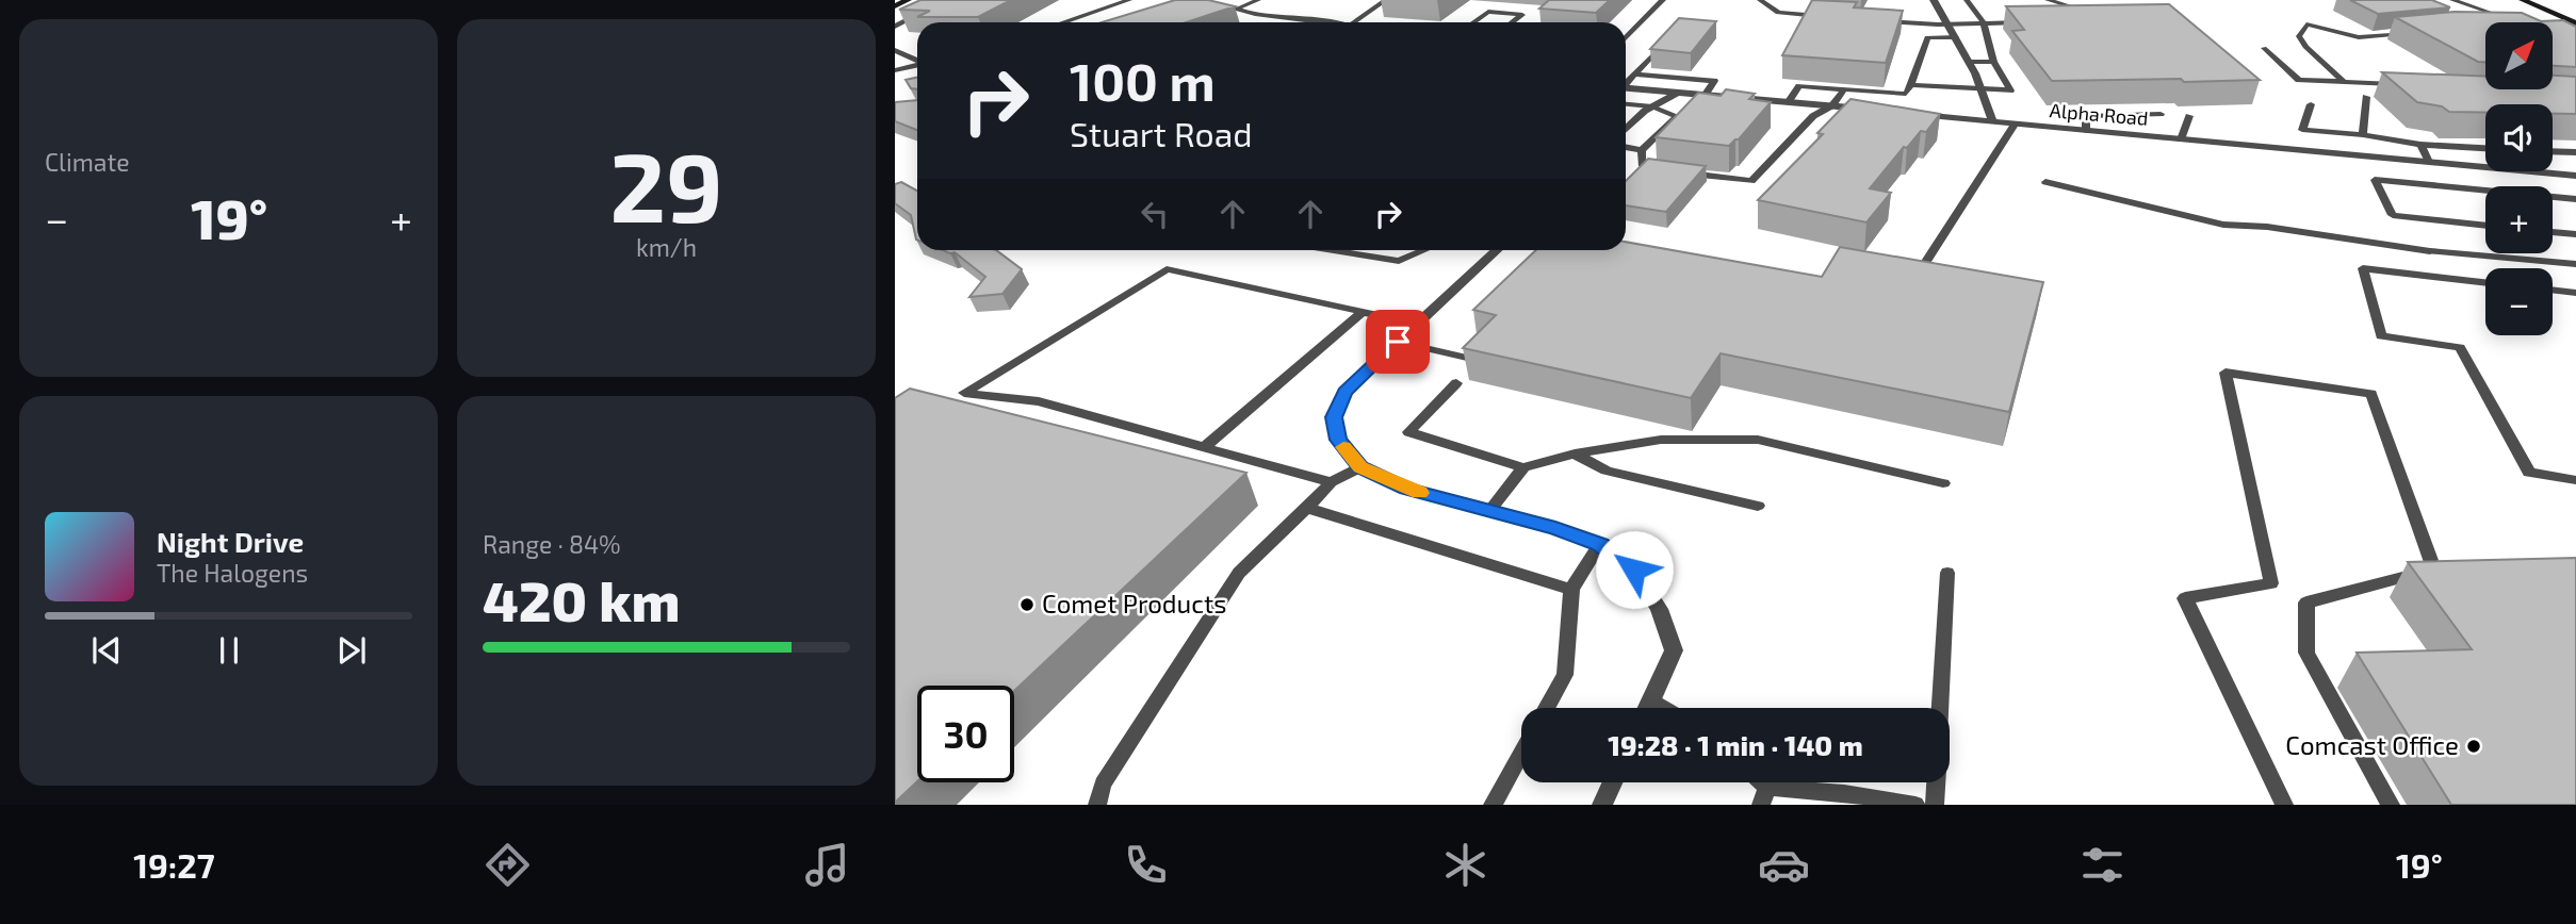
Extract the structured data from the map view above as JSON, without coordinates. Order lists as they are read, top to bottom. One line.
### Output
{"streets":{"street":["Alpha Road"]},"places":["Comet Products","Comcast Office"],"north":"top right","page":{"tile":["Climate",["29","km/h"],["Range · 84%","420 km"]],"map_buttons":["+","−"],"turn":["100 m","Stuart Road"],"heat":["−","19°","+"],"song":["Night Drive","The Halogens"],"limit":"30","trip":"19:28 · 1 min · 140 m","tabs":["19:27","19°"]}}
